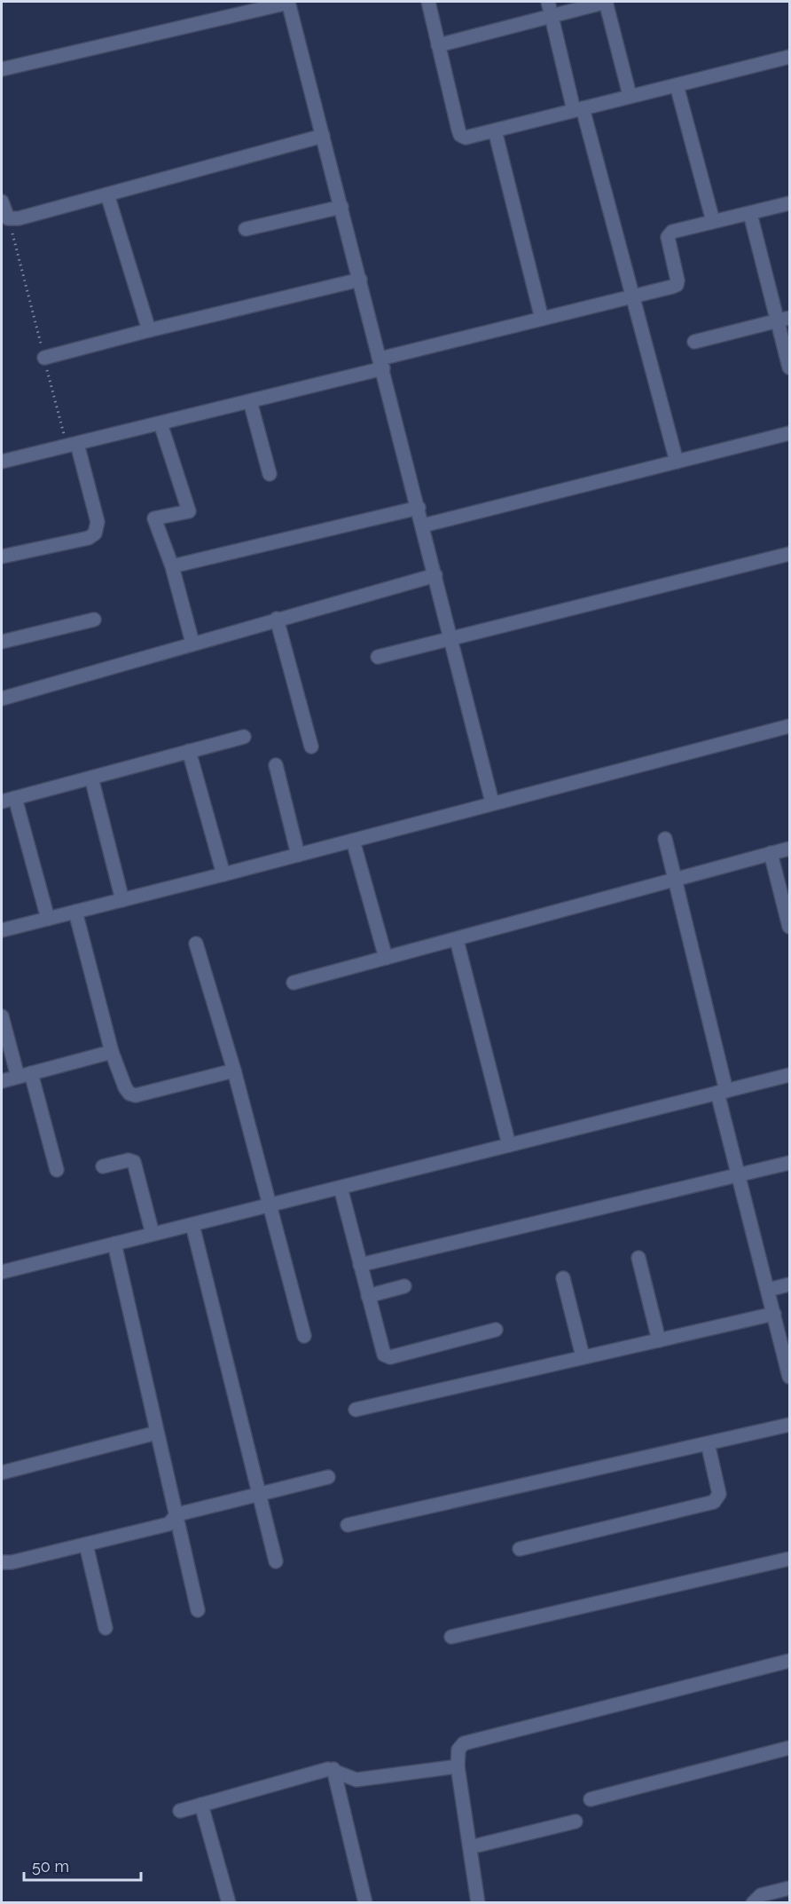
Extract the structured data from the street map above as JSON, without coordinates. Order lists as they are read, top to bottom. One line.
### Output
{"scale_bar":"50 m"}
